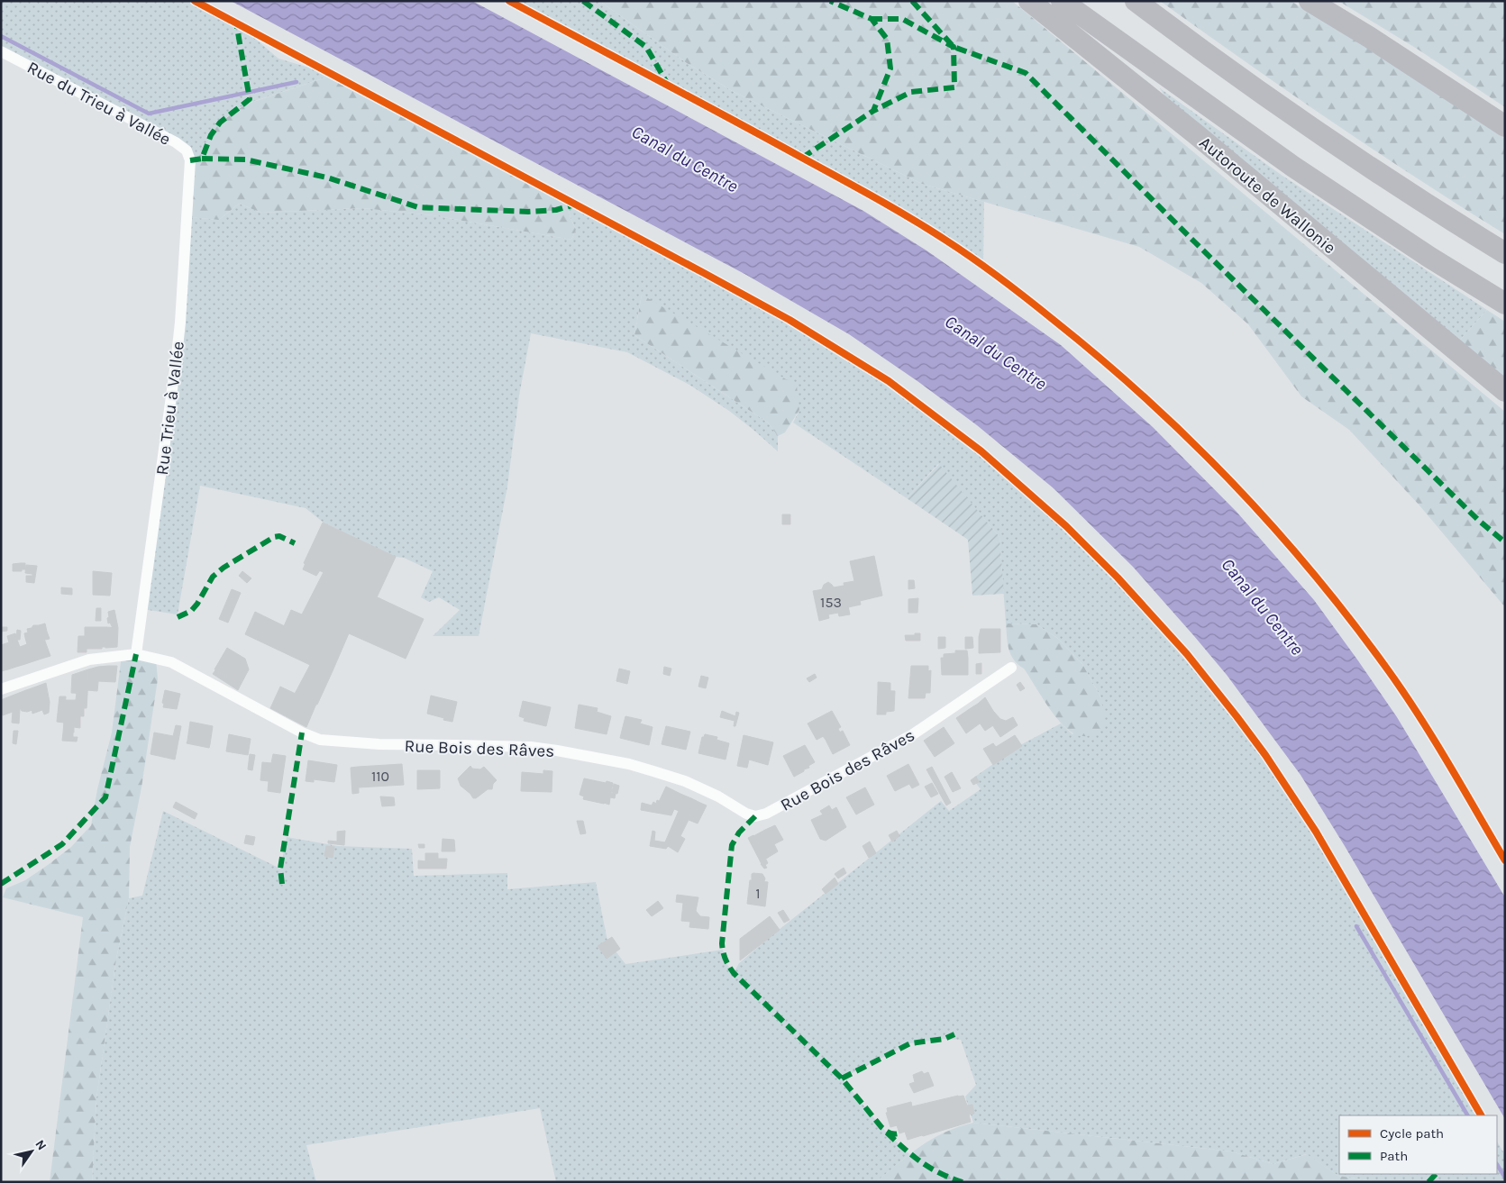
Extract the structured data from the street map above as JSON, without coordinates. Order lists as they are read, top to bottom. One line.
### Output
{"streets":{"highway":["Autoroute de Wallonie"],"street":["Rue du Trieu à Vallée","Rue Trieu à Vallée","Rue Bois des Râves"]},"crossings":[["Rue du Trieu à Vallée","Rue Trieu à Vallée"],["Rue Trieu à Vallée","Rue Bois des Râves"]],"water":["Canal du Centre"],"house_numbers":["153","110","1"],"legend":["Cycle path","Path"],"north":"top right"}
